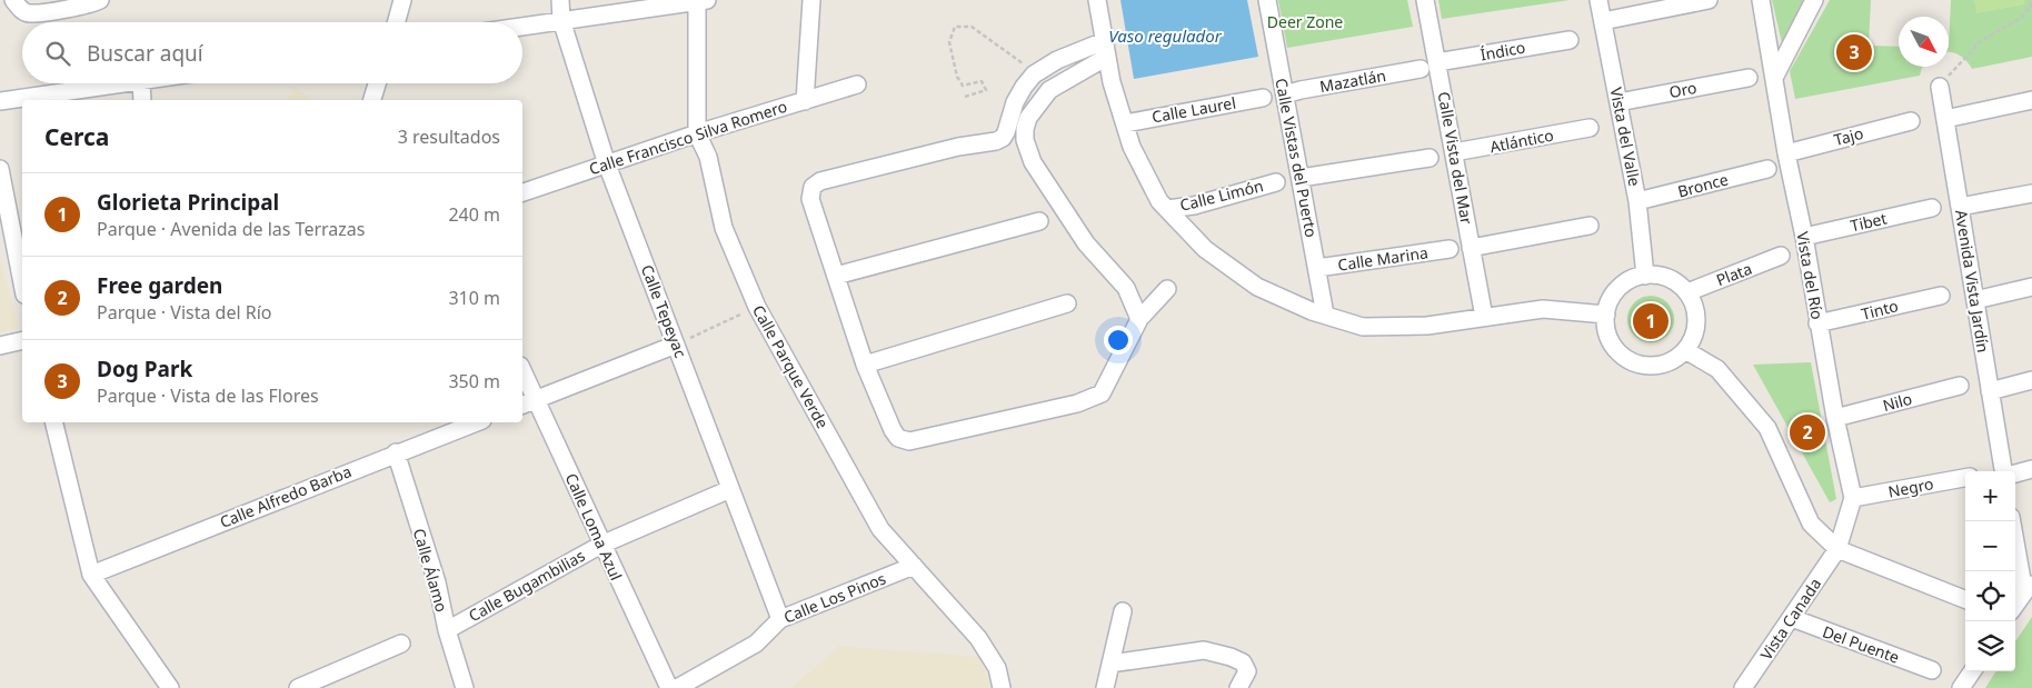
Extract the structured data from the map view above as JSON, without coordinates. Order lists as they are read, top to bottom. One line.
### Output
{"streets":{"street":["Índico","Mazatlán","Oro","Calle Laurel","Vista del Valle","Tajo","Calle Francisco Silva Romero","Atlántico","Calle Vistas del Puerto","Calle Vista del Mar","Bronce","Calle Limón","Tibet","Calle Marina","Plata","Vista del Río","Avenida Vista Jardín","Tinto","Calle Tepeyac","Calle Parque Verde","Nilo","Negro","Calle Alfredo Barba","Calle Loma Azul","Calle Álamo","Calle Bugambilias","Calle Los Pinos","Vista Canada","Del Puente"]},"crossings":[["Índico","Calle Vista del Mar"],["Mazatlán","Calle Vistas del Puerto"],["Oro","Vista del Valle"],["Vista del Valle","Bronce"],["Vista del Valle","Plata"],["Tajo","Vista del Río"],["Calle Francisco Silva Romero","Calle Tepeyac"],["Calle Francisco Silva Romero","Calle Parque Verde"],["Atlántico","Calle Vista del Mar"],["Calle Vistas del Puerto","Calle Marina"],["Tibet","Vista del Río"],["Vista del Río","Tinto"],["Vista del Río","Nilo"],["Vista del Río","Negro"],["Vista del Río","Vista Canada"],["Calle Tepeyac","Calle Bugambilias"],["Calle Tepeyac","Calle Los Pinos"],["Calle Parque Verde","Calle Los Pinos"],["Calle Alfredo Barba","Calle Álamo"],["Calle Loma Azul","Calle Bugambilias"],["Calle Álamo","Calle Bugambilias"],["Vista Canada","Del Puente"]],"water":["Vaso regulador"],"parks":["Deer Zone"],"north":"bottom right","page":{"search":"Buscar aquí","pins":["3","1","2"],"heading":["Cerca","3 resultados"],"list":[{"mark":"1","name":"Glorieta Principal","note":"Parque · Avenida de las Terrazas","value":"240 m"},{"mark":"2","name":"Free garden","note":"Parque · Vista del Río","value":"310 m"},{"mark":"3","name":"Dog Park","note":"Parque · Vista de las Flores","value":"350 m"}],"map_buttons":["+","−"]}}
